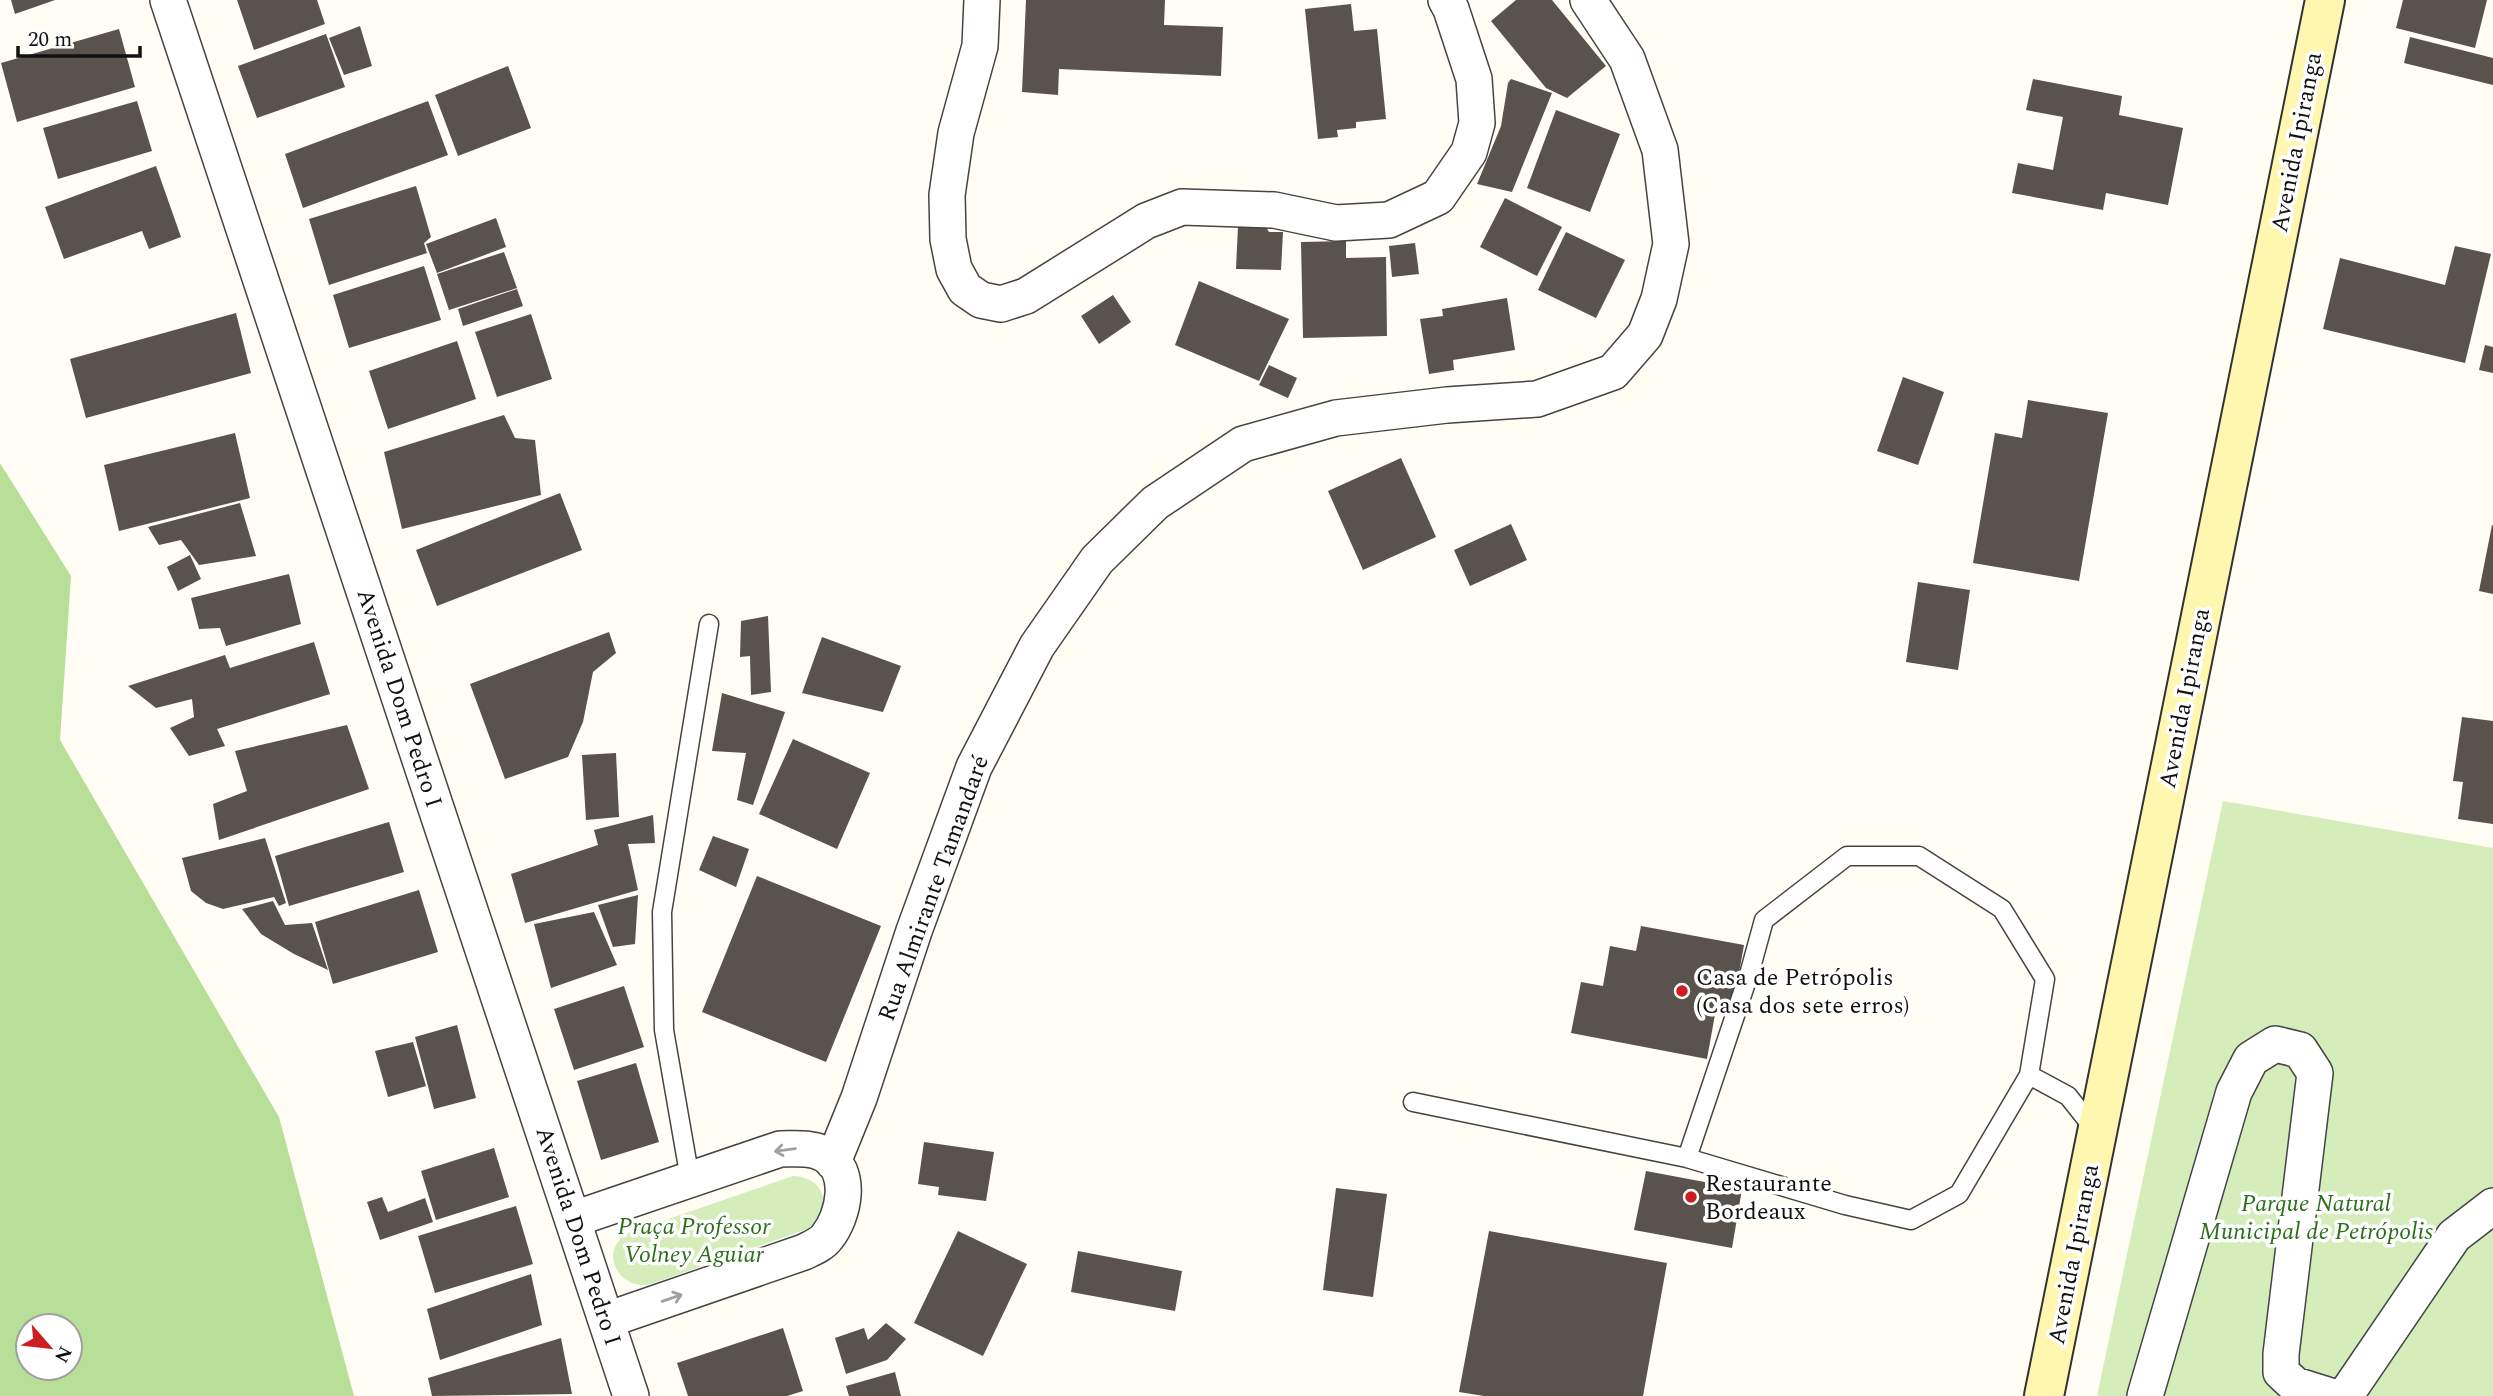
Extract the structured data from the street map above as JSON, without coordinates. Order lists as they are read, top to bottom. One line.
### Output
{"streets":{"main road":["Avenida Ipiranga"],"street":["Avenida Dom Pedro I","Rua Almirante Tamandaré"]},"parks":["Parque Natural Municipal de Petrópolis","Praça Professor Volney Aguiar"],"places":["Casa de Petrópolis (Casa dos sete erros)","Restaurante Bordeaux"],"scale_bar":"20 m","north":"bottom right"}
